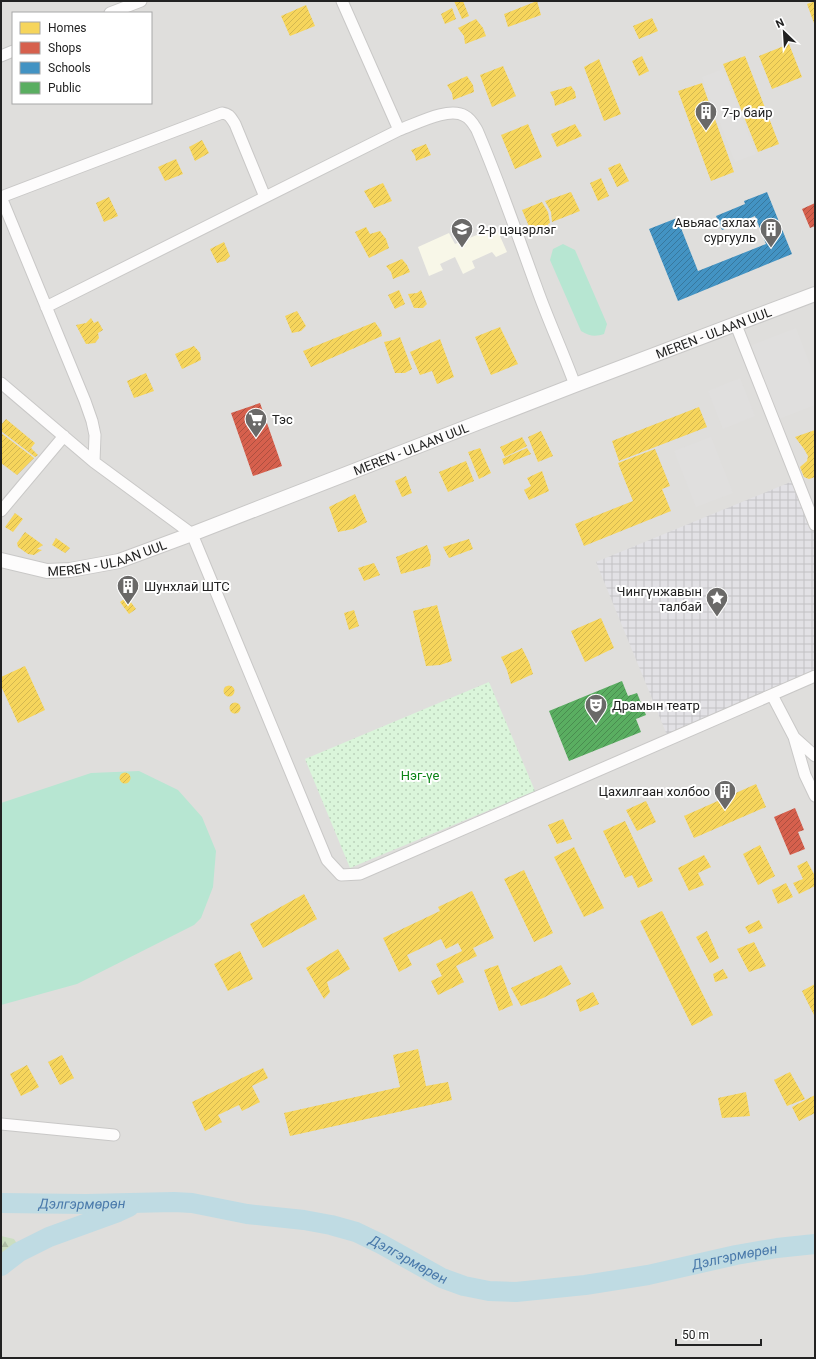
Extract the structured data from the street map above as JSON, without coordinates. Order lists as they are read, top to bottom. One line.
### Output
{"streets":{"street":["MEREN - ULAAN UUL"]},"water":["Дэлгэрмөрөн"],"parks":["Нэг-үе"],"places":{"building":["7-р байр","Авьяас ахлах сургууль","Шунхлай ШТС","Цахилгаан холбоо"],"school or university":["2-р цэцэрлэг"],"supermarket":["Тэс"],"place":["Чингүнжавын талбай"],"theatre":["Драмын театр"]},"legend":["Homes","Shops","Schools","Public"],"scale_bar":"50 m","north":"top left"}
